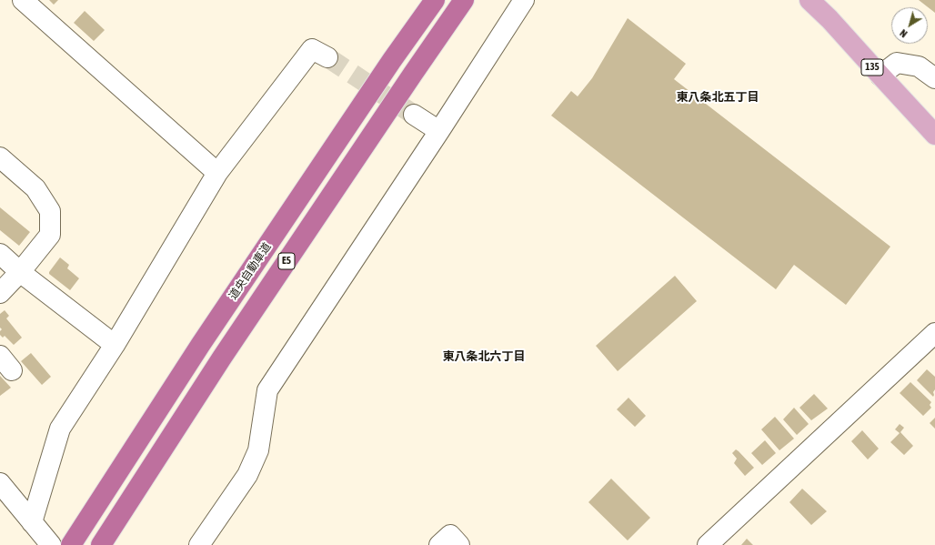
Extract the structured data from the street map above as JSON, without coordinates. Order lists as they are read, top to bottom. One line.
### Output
{"streets":{"highway":["E5","道央自動車道"],"main road":["135"]},"districts":["東八条北五丁目","東八条北六丁目"],"north":"bottom left"}
